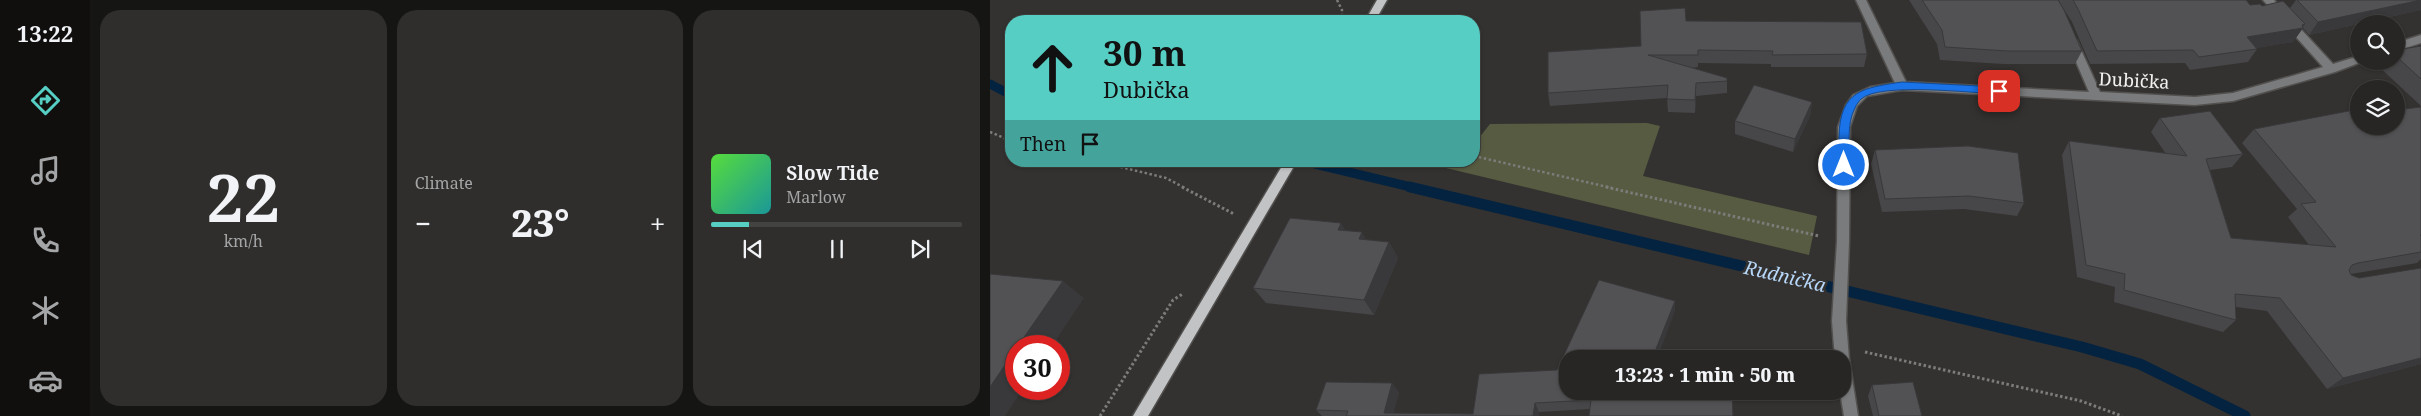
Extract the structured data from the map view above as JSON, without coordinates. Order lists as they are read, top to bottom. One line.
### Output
{"streets":{"street":["Dubička"]},"water":["Rudnička"],"page":{"tabs":"13:22","tile":[["22","km/h"],"Climate"],"turn":["30 m","Dubička"],"then":"Then","song":["Slow Tide","Marlow"],"heat":["−","23°","+"],"limit":"30","trip":"13:23 · 1 min · 50 m"}}
